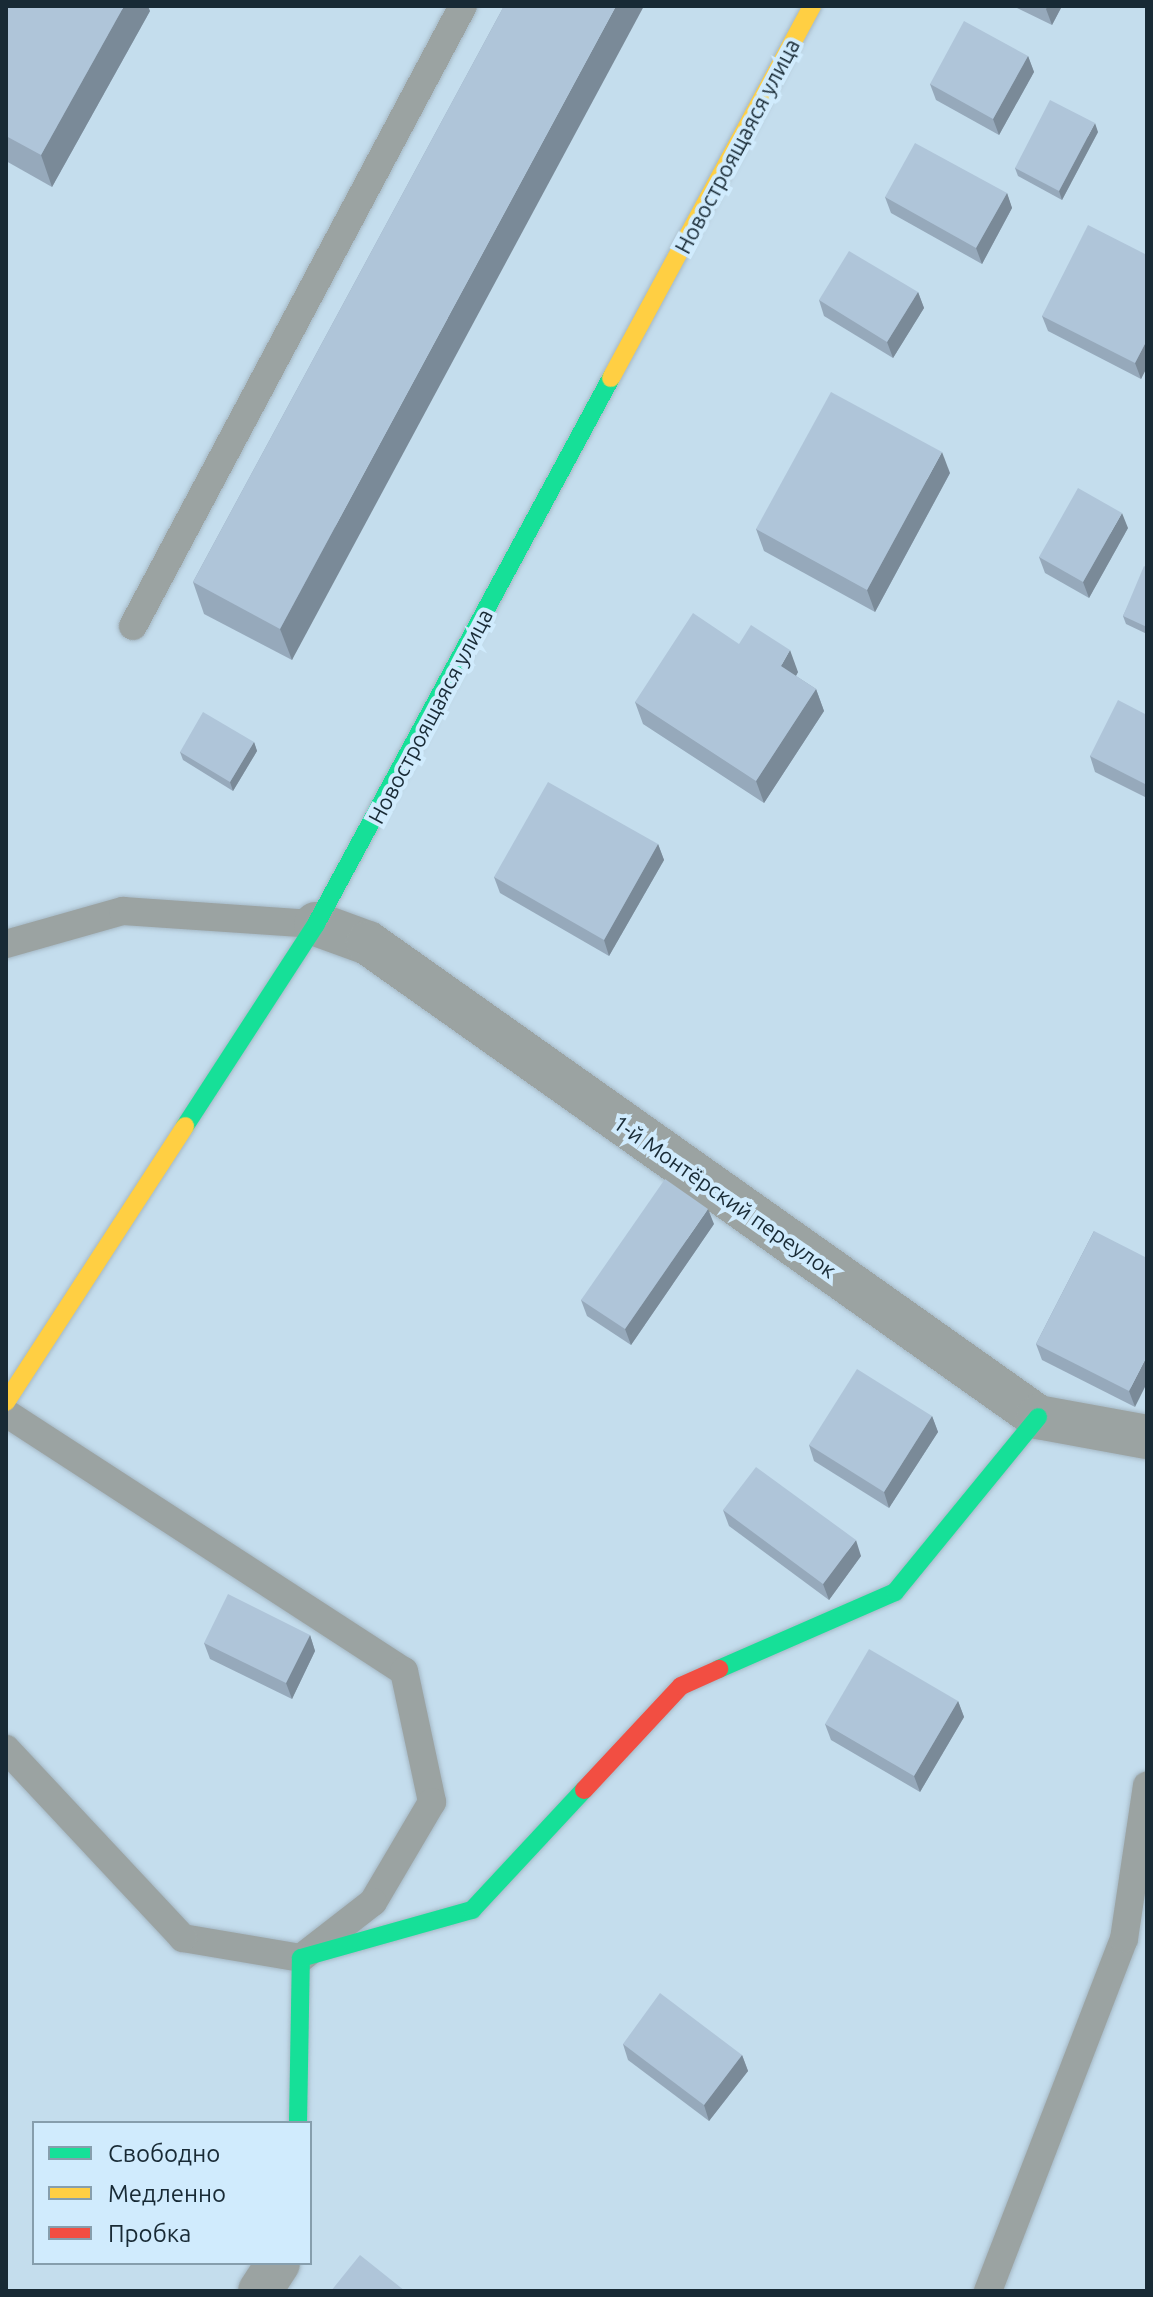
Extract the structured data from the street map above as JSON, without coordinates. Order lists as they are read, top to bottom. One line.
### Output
{"streets":{"street":["Новостроящаяся улица","1-й Монтёрский переулок"]},"crossings":[["Новостроящаяся улица","1-й Монтёрский переулок"]],"legend":["Свободно","Медленно","Пробка"]}
